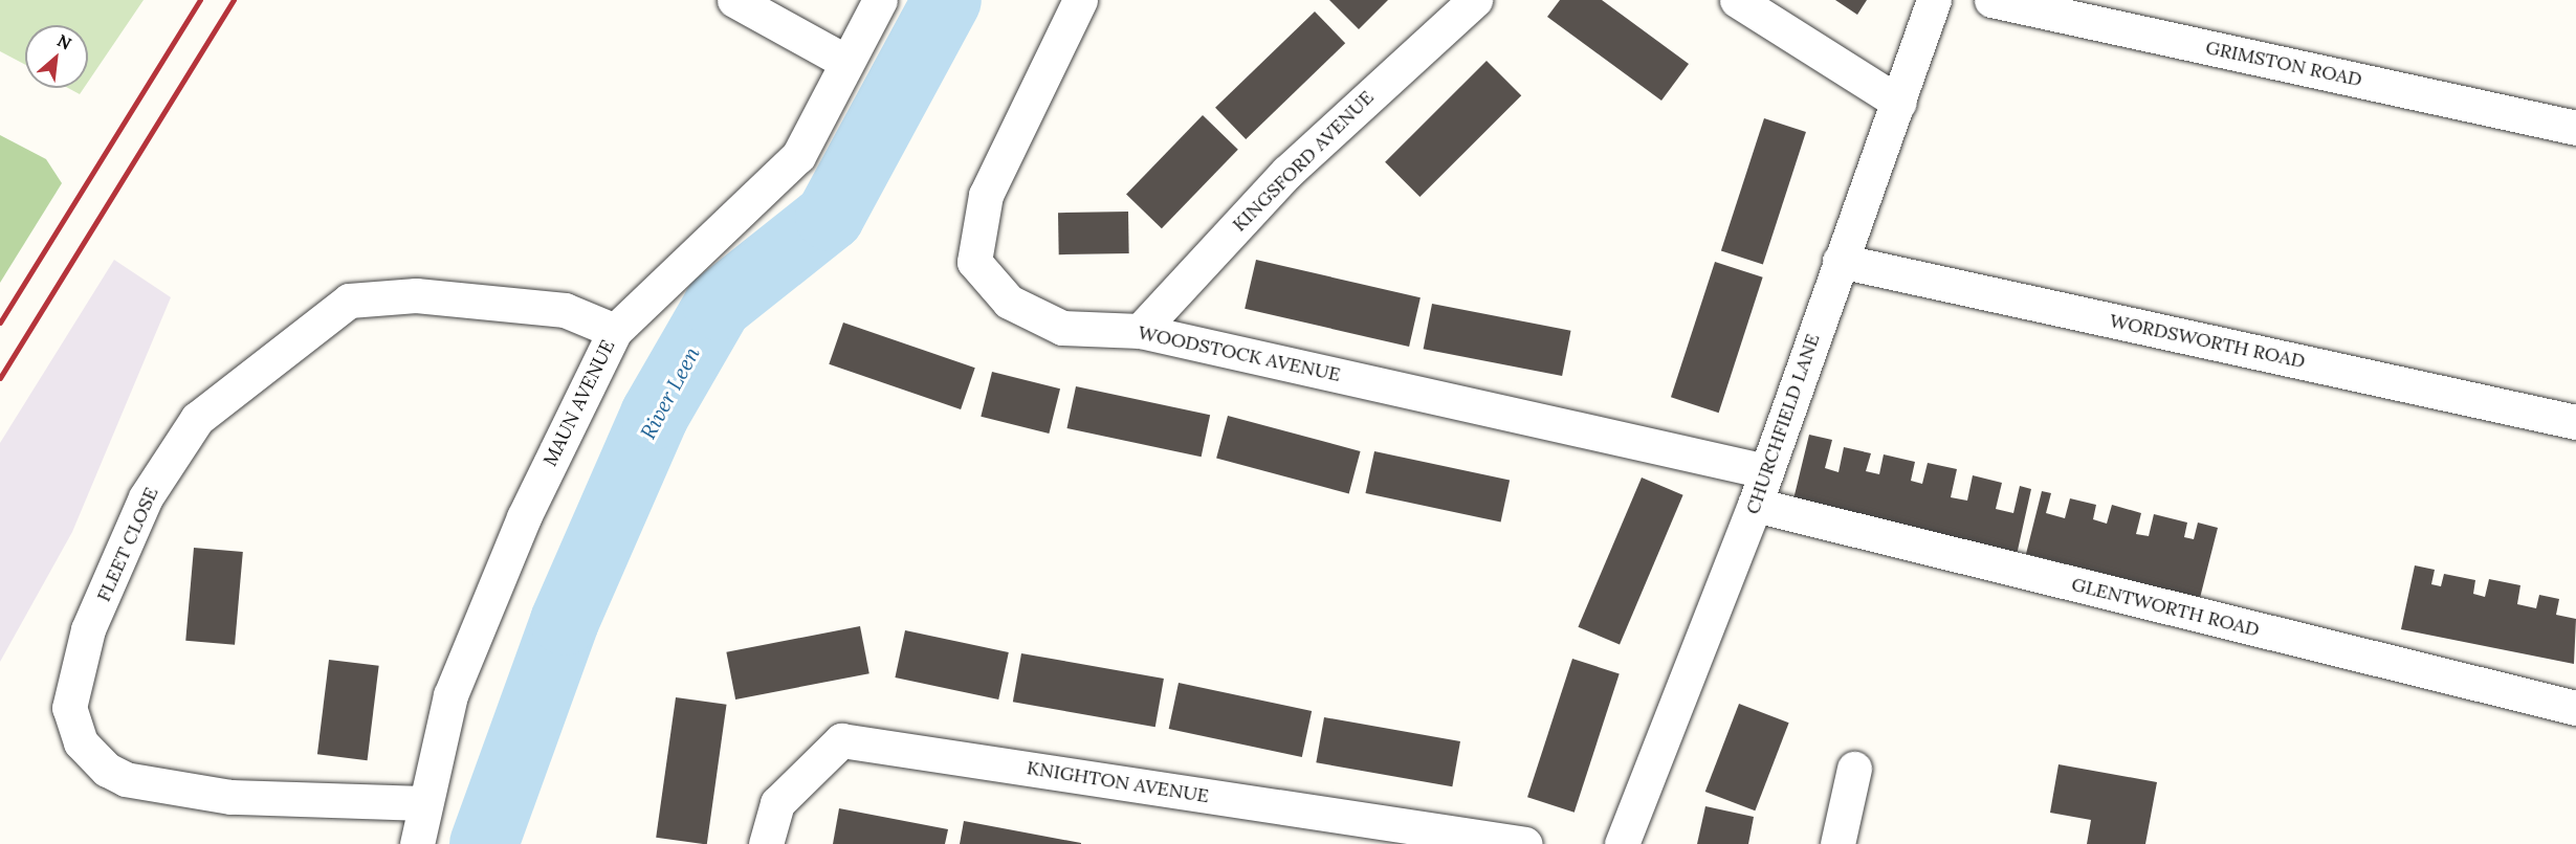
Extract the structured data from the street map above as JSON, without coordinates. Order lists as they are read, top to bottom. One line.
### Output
{"streets":{"street":["GRIMSTON ROAD","KINGSFORD AVENUE","WORDSWORTH ROAD","WOODSTOCK AVENUE","MAUN AVENUE","CHURCHFIELD LANE","FLEET CLOSE","GLENTWORTH ROAD","KNIGHTON AVENUE"]},"crossings":[["KINGSFORD AVENUE","WOODSTOCK AVENUE"],["WORDSWORTH ROAD","CHURCHFIELD LANE"],["WOODSTOCK AVENUE","CHURCHFIELD LANE"],["MAUN AVENUE","FLEET CLOSE"],["CHURCHFIELD LANE","GLENTWORTH ROAD"]],"water":["River Leen"],"north":"top right"}
